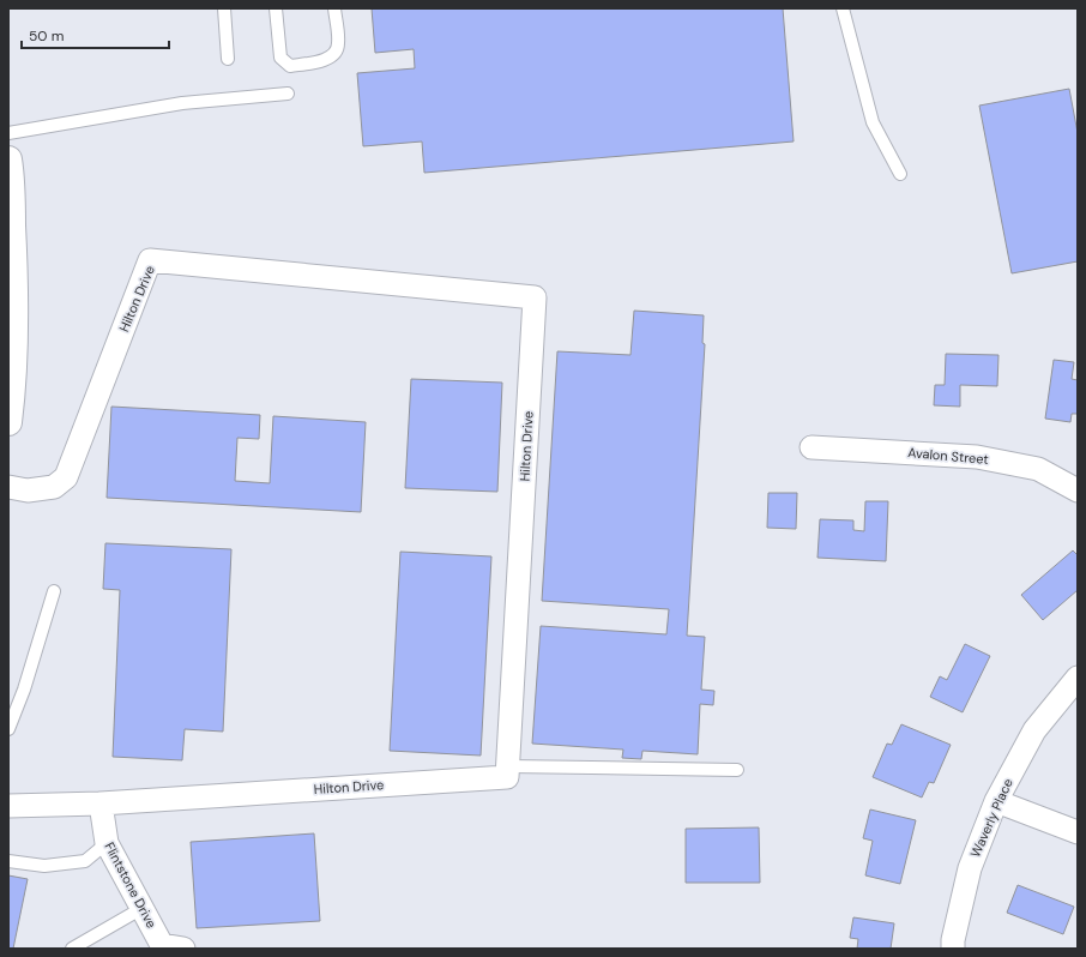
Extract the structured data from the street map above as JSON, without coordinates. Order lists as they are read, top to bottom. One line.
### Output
{"streets":{"street":["Hilton Drive","Avalon Street","Waverly Place","Flintstone Drive"]},"crossings":[["Hilton Drive","Flintstone Drive"]],"scale_bar":"50 m"}
